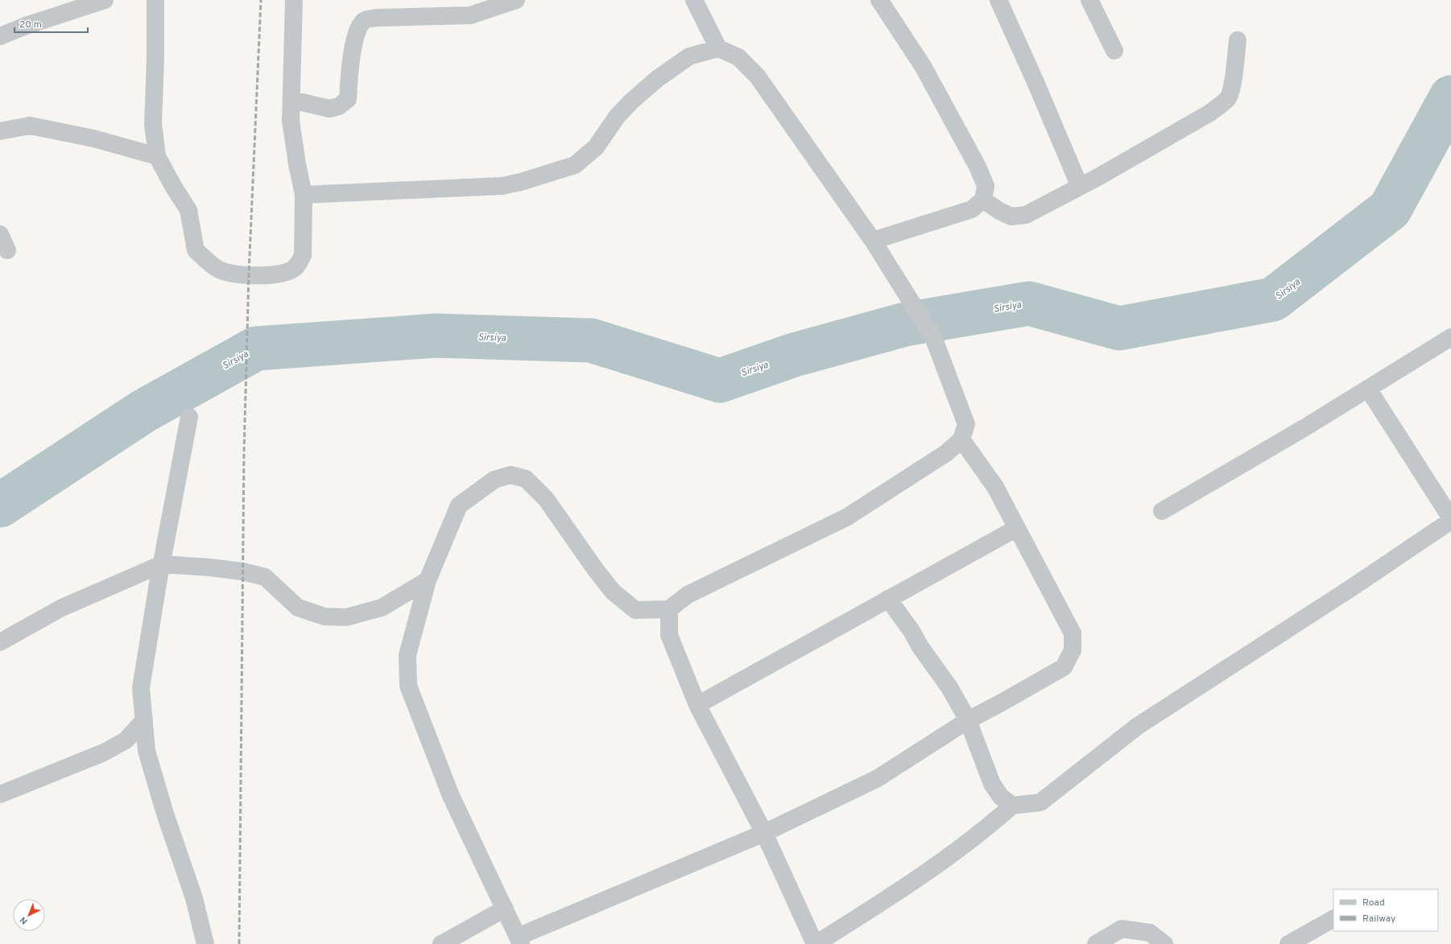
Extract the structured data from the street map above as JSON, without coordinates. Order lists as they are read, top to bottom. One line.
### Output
{"water":["Sirsiya"],"legend":["Road","Railway"],"scale_bar":"20 m","north":"bottom left"}
